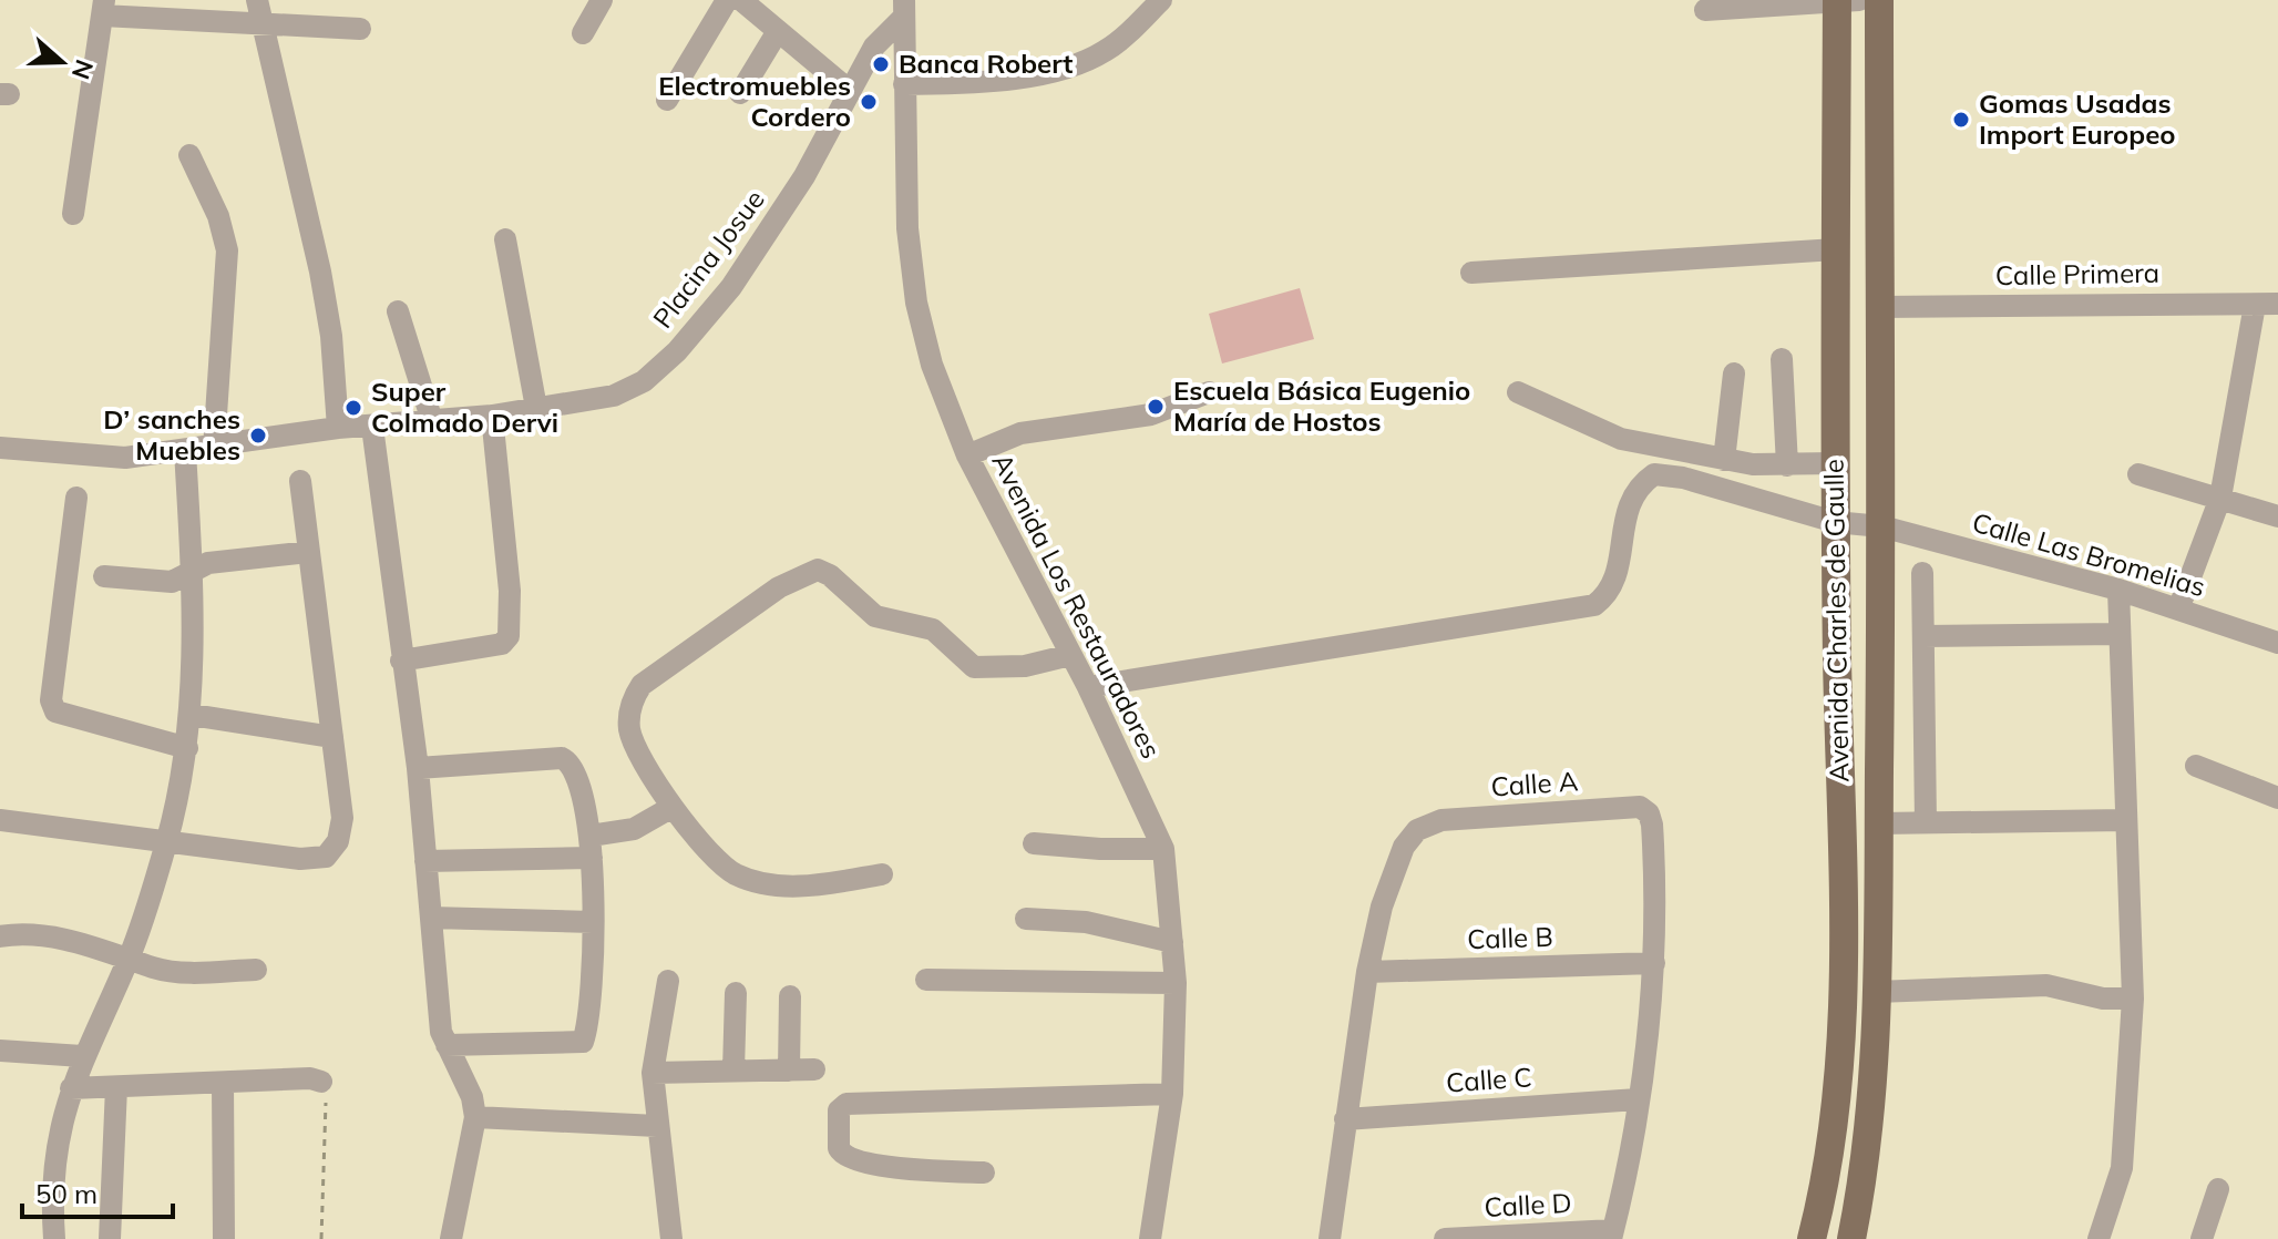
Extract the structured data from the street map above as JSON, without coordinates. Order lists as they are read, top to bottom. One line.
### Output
{"streets":{"main road":["Avenida Charles de Gaulle"],"street":["Placina Josue","Calle Primera","Calle Las Bromelias","Avenida Los Restauradores","Calle A","Calle B","Calle C","Calle D"]},"crossings":[["Placina Josue","Avenida Los Restauradores"],["Calle Primera","Avenida Charles de Gaulle"],["Calle Las Bromelias","Avenida Los Restauradores"],["Calle Las Bromelias","Avenida Charles de Gaulle"],["Calle A","Calle B"],["Calle A","Calle C"],["Calle A","Calle D"]],"places":["Banca Robert","Electromuebles Cordero","Gomas Usadas Import Europeo","Escuela Básica Eugenio María de Hostos","Super Colmado Dervi","D’ sanches Muebles"],"scale_bar":"50 m","north":"right"}
